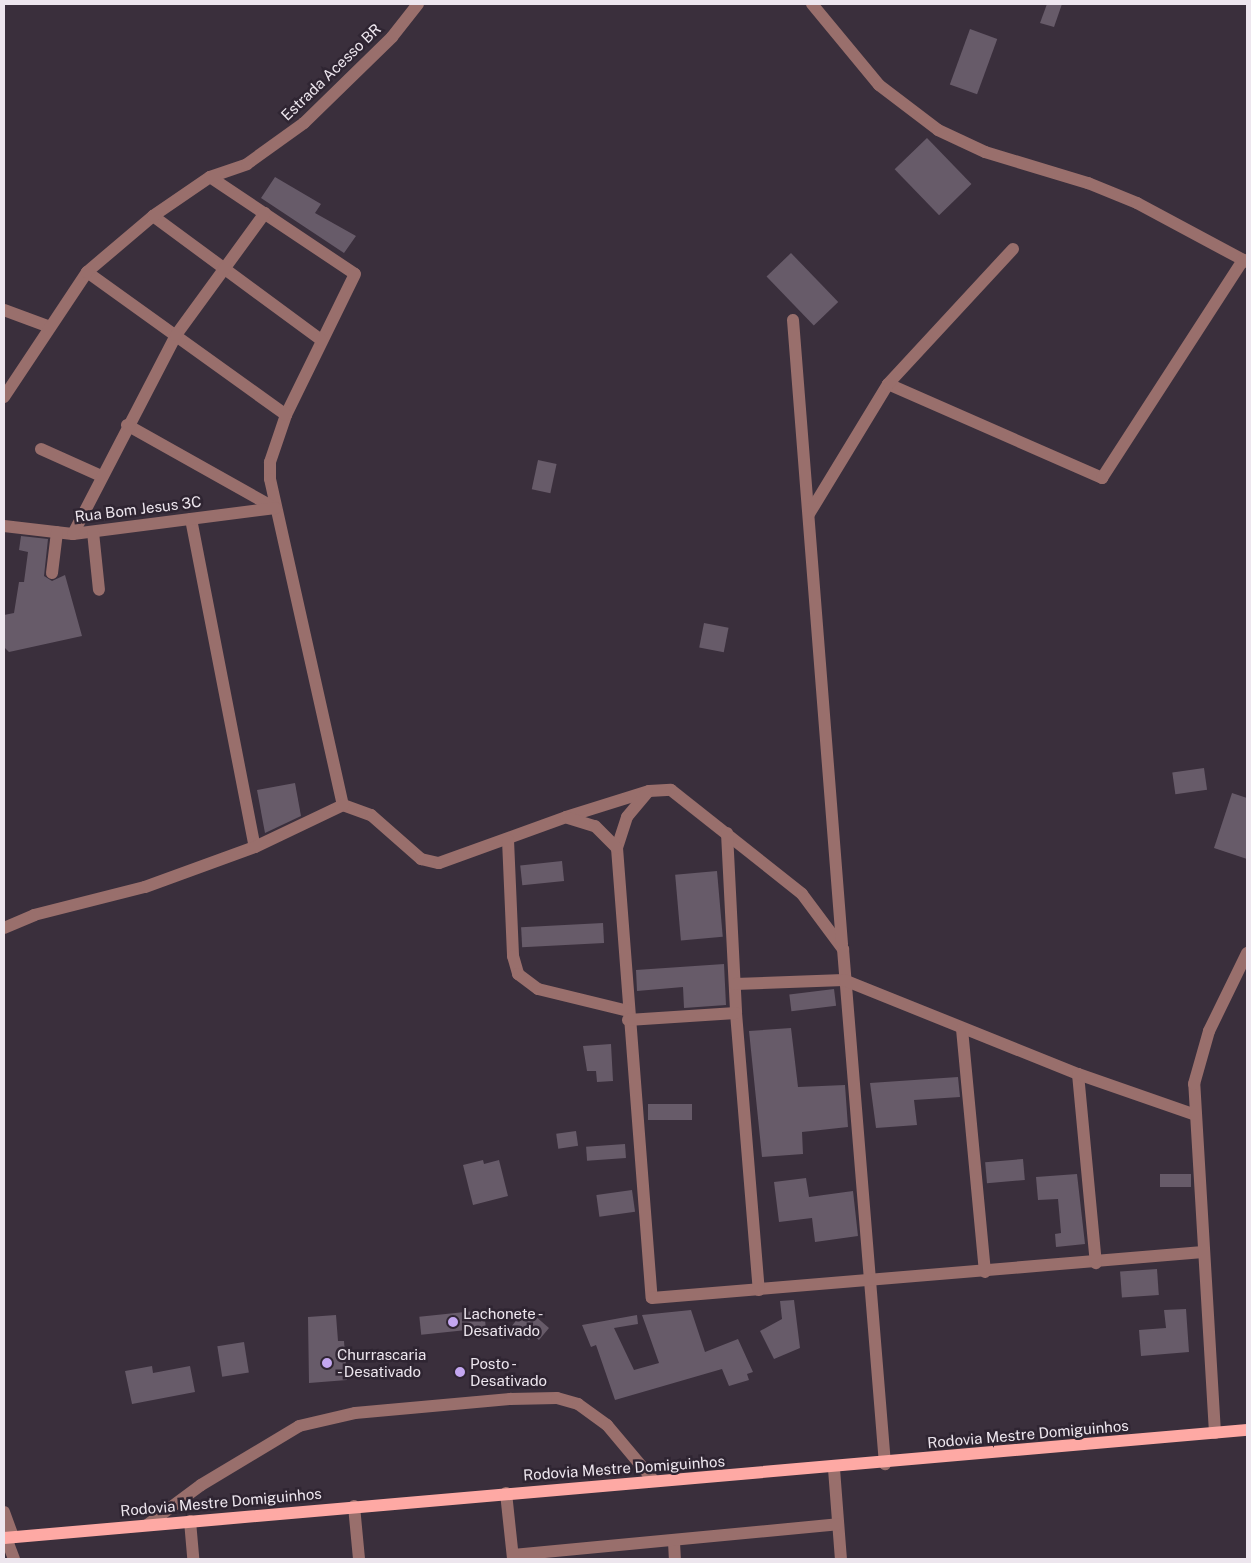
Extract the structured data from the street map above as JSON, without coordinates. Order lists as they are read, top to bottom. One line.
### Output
{"streets":{"main road":["Rodovia Mestre Domiguinhos"],"street":["Estrada Acesso BR","Rua Bom Jesus 3C"]},"places":["Lachonete - Desativado","Churrascaria - Desativado","Posto - Desativado"]}
